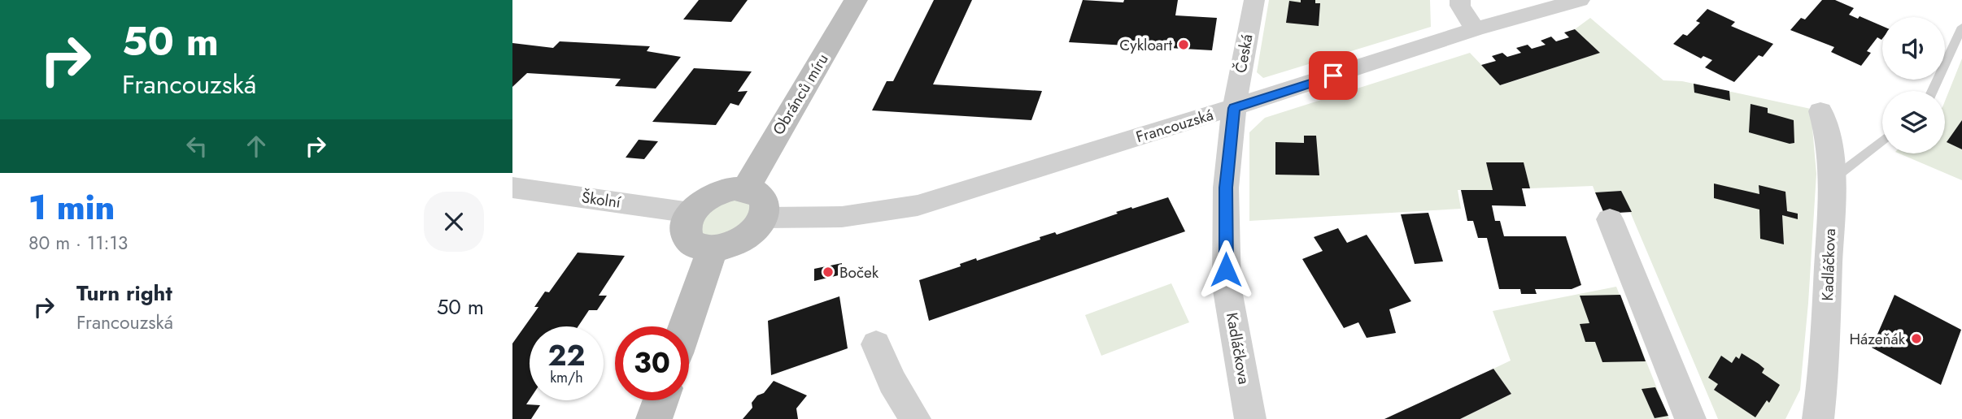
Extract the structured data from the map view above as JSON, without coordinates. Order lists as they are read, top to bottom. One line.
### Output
{"streets":{"main road":["Obránců míru"],"street":["Česká","Francouzská","Školní","Kadláčkova"]},"crossings":[["Česká","Francouzská"],["Česká","Kadláčkova"],["Obránců míru","Francouzská"],["Obránců míru","Školní"],["Francouzská","Školní"],["Francouzská","Kadláčkova"]],"places":["Cykloart","Boček","Házeňák"],"page":{"turn":["50 m","Francouzská"],"heading":["1 min","80 m · 11:13"],"list":[{"name":"Turn right","note":"Francouzská","value":"50 m"}],"speed":"22 km/h","limit":"30"}}
